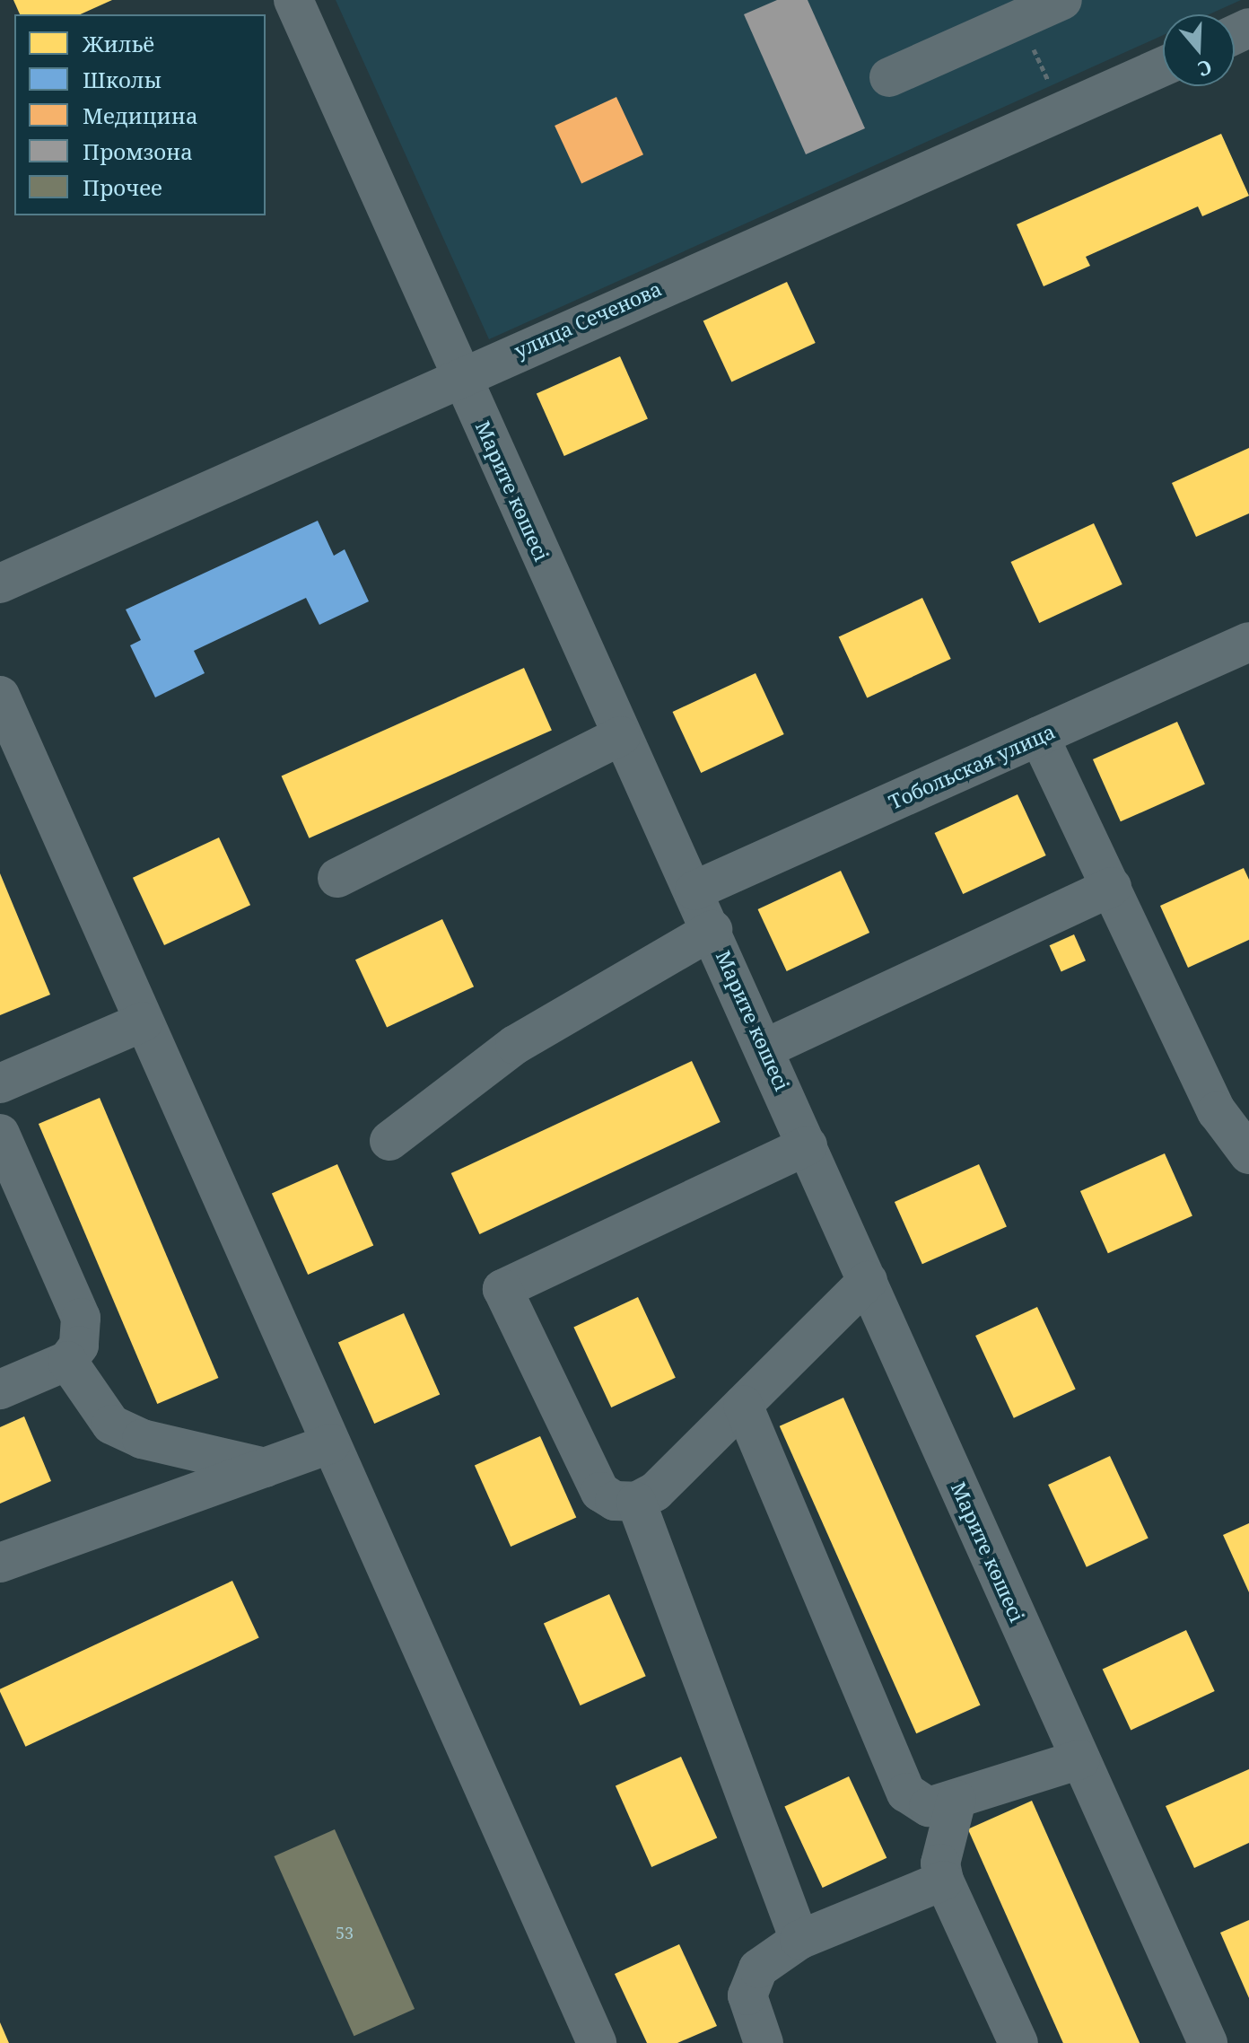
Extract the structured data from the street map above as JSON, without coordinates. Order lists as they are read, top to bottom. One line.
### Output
{"streets":{"street":["улица Сеченова","Марите көшесі","Тобольская улица"]},"crossings":[["улица Сеченова","Марите көшесі"],["Марите көшесі","Тобольская улица"]],"house_numbers":["53"],"legend":["Жильё","Школы","Медицина","Промзона","Прочее"],"north":"bottom"}
